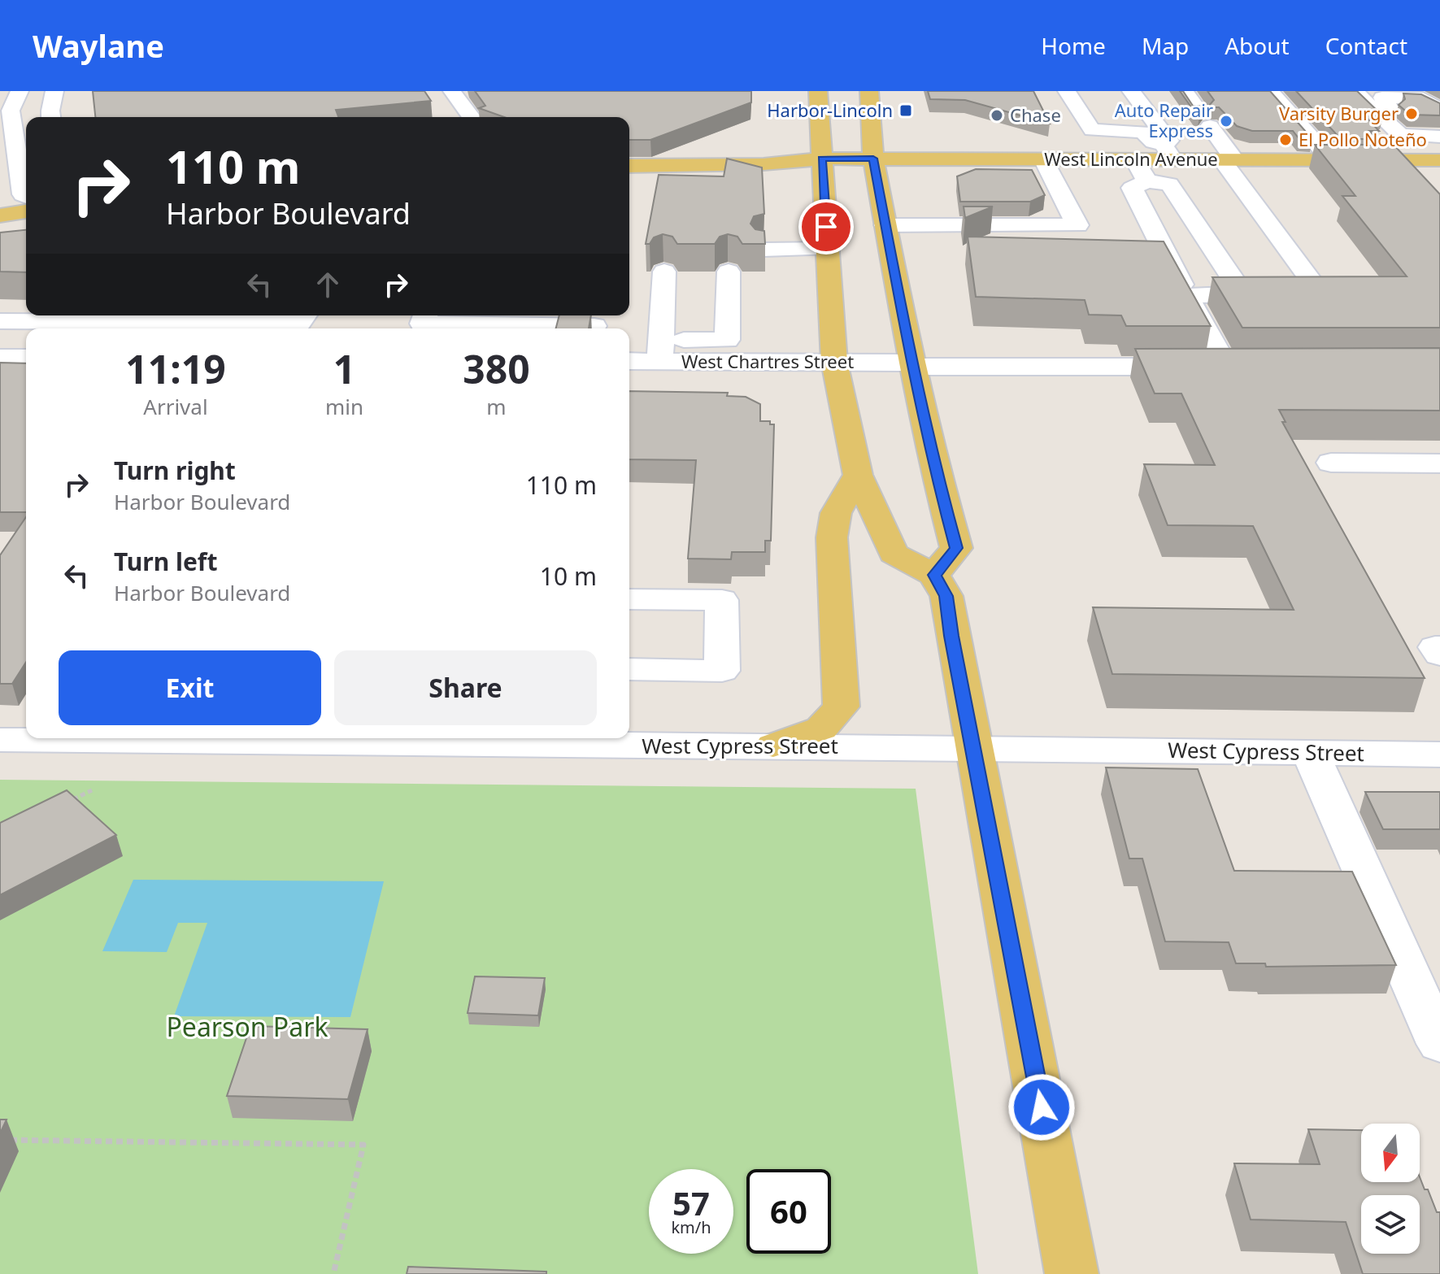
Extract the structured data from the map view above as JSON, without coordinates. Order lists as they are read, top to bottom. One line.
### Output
{"streets":{"main road":["West Lincoln Avenue"],"street":["West Chartres Street","West Cypress Street"]},"parks":["Pearson Park"],"places":{"transit":["Harbor-Lincoln"],"other":["Varsity Burger","Chase","Auto Repair Express","El Pollo Noteño"]},"north":"bottom","page":{"header":"Waylane","nav":["Home","Map","About","Contact"],"turn":["110 m","Harbor Boulevard"],"eta":["11:19","Arrival","1","min","380","m"],"list":[{"name":"Turn right","note":"Harbor Boulevard","value":"110 m"},{"name":"Turn left","note":"Harbor Boulevard","value":"10 m"}],"buttons":["Exit","Share"],"speed":"57 km/h","limit":"60"}}
